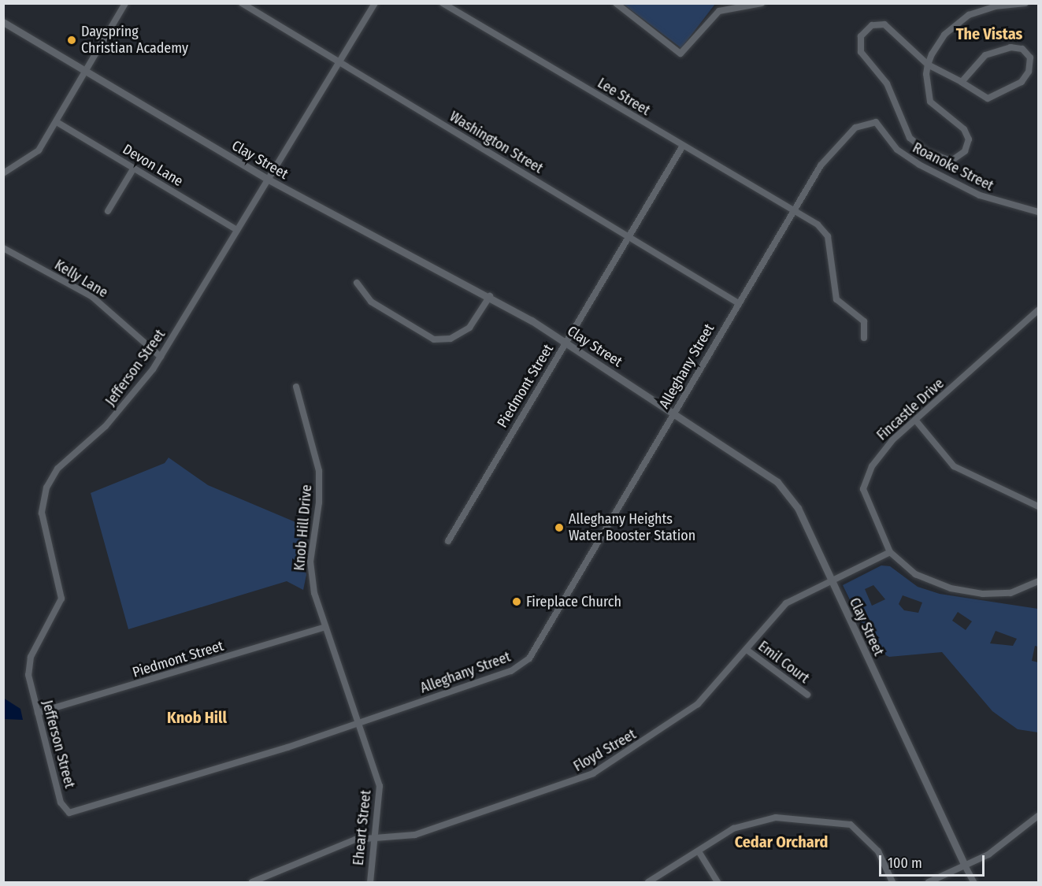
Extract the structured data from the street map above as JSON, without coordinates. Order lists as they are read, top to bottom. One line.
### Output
{"streets":{"street":["Lee Street","Washington Street","Clay Street","Devon Lane","Roanoke Street","Kelly Lane","Alleghany Street","Jefferson Street","Piedmont Street","Fincastle Drive","Knob Hill Drive","Emil Court","Floyd Street","Eheart Street"]},"crossings":[["Lee Street","Alleghany Street"],["Lee Street","Piedmont Street"],["Washington Street","Alleghany Street"],["Washington Street","Jefferson Street"],["Washington Street","Piedmont Street"],["Clay Street","Alleghany Street"],["Clay Street","Jefferson Street"],["Clay Street","Piedmont Street"],["Clay Street","Floyd Street"],["Devon Lane","Jefferson Street"],["Roanoke Street","Alleghany Street"],["Kelly Lane","Jefferson Street"],["Alleghany Street","Jefferson Street"],["Alleghany Street","Knob Hill Drive"],["Alleghany Street","Eheart Street"],["Jefferson Street","Piedmont Street"],["Piedmont Street","Knob Hill Drive"],["Fincastle Drive","Floyd Street"],["Knob Hill Drive","Eheart Street"],["Emil Court","Floyd Street"],["Floyd Street","Eheart Street"]],"districts":["The Vistas","Knob Hill","Cedar Orchard"],"places":["Dayspring Christian Academy","Alleghany Heights Water Booster Station","Fireplace Church"],"scale_bar":"100 m"}
